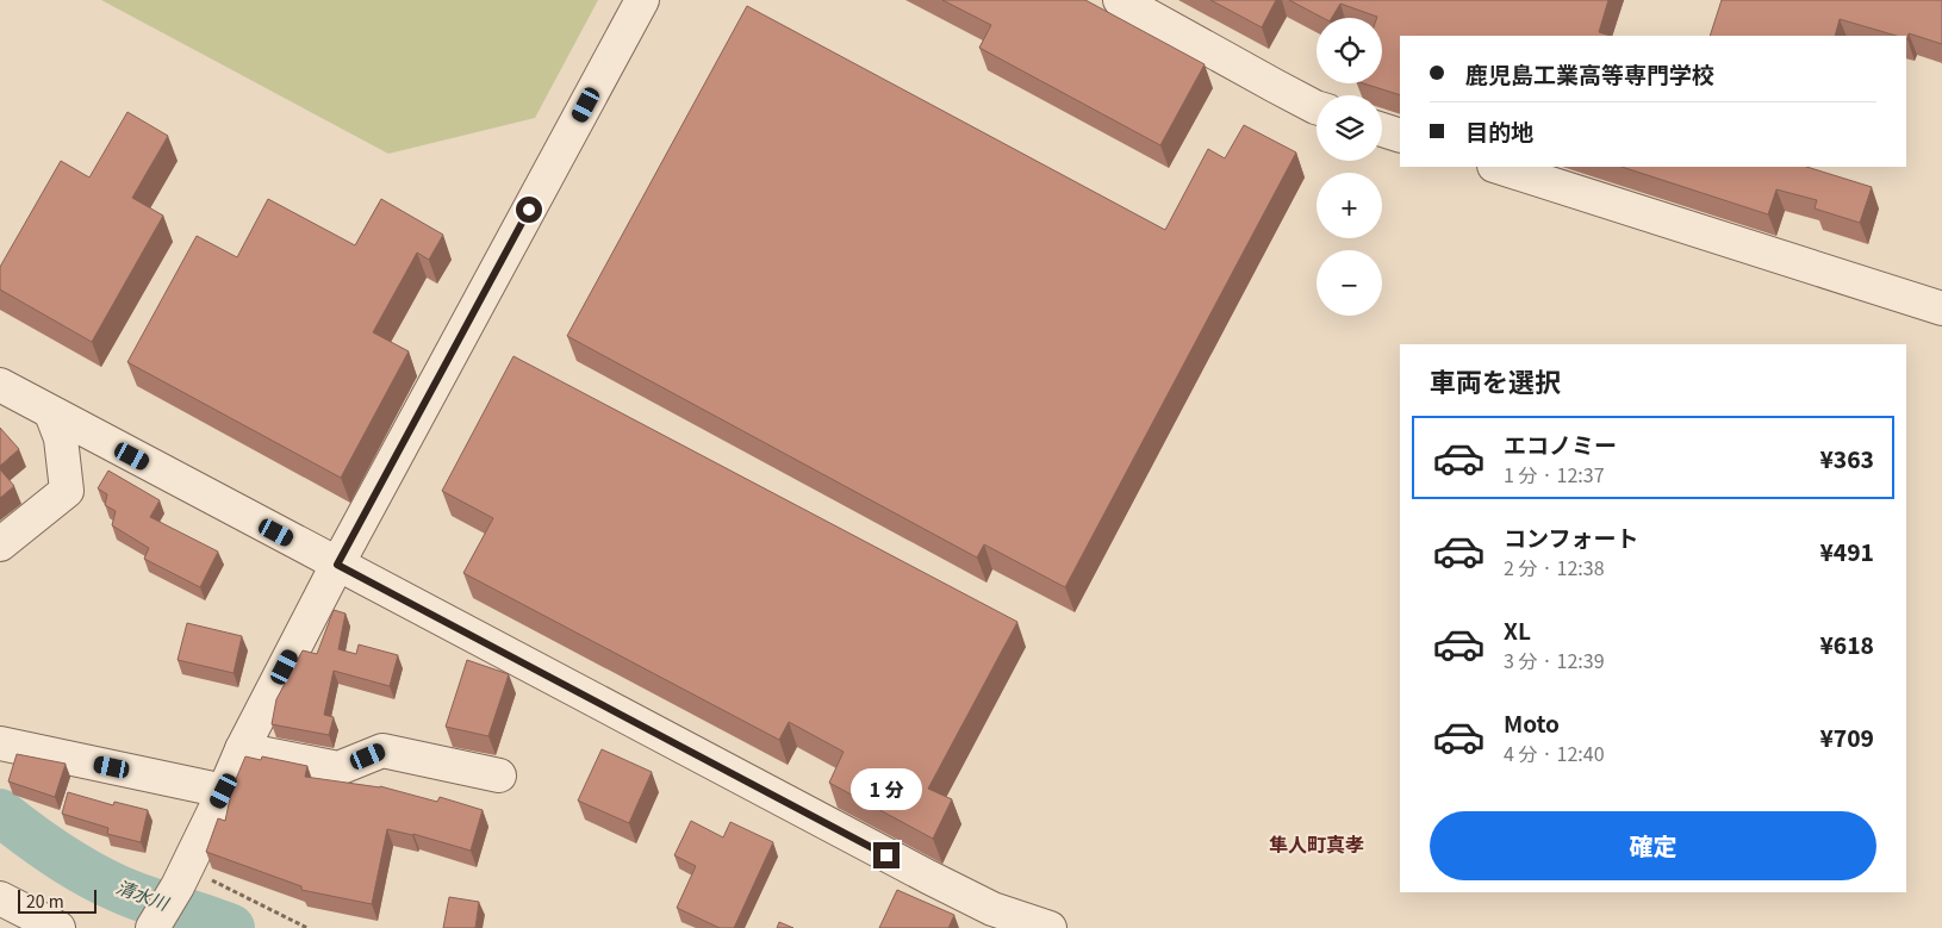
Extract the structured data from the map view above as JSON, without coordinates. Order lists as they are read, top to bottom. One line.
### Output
{"districts":["隼人町真孝"],"water":["清水川"],"scale_bar":"20 m","page":{"map_buttons":["+","−"],"banner":["鹿児島工業高等専門学校","目的地"],"heading":"車両を選択","list":[{"name":"エコノミー","note":"1 分 · 12:37","value":"¥363"},{"name":"コンフォート","note":"2 分 · 12:38","value":"¥491"},{"name":"XL","note":"3 分 · 12:39","value":"¥618"},{"name":"Moto","note":"4 分 · 12:40","value":"¥709"}],"bubble":"1 分","buttons":"確定","scale":"20 m"}}
